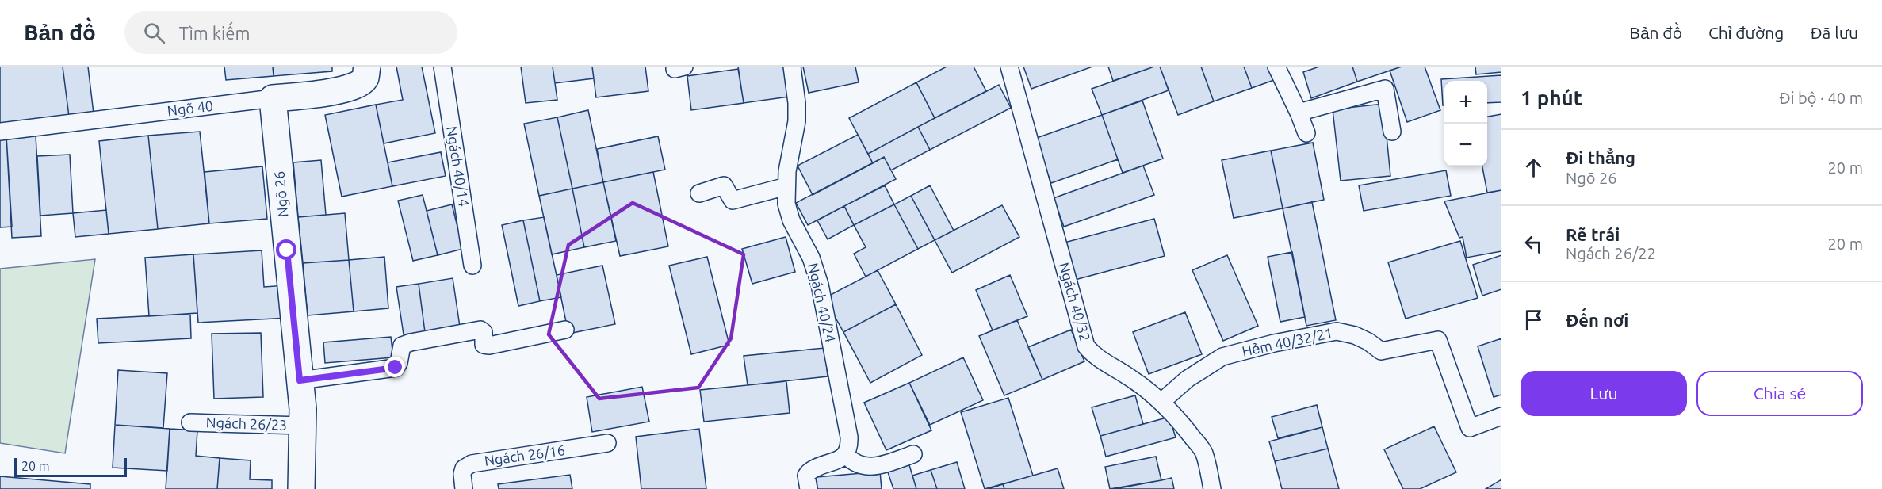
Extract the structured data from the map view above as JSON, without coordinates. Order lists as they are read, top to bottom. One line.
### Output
{"streets":{"street":["Ngõ 40","Ngõ 26"],"lane":["Ngách 40/14","Ngách 40/32","Ngách 40/24","Hẻm 40/32/21","Ngách 26/23","Ngách 26/16"]},"crossings":[["Ngõ 40","Ngõ 26"],["Ngõ 26","Ngách 26/23"],["Ngách 40/32","Hẻm 40/32/21"]],"scale_bar":"20 m","page":{"header":"Bản đồ","search":"Tìm kiếm","nav":["Bản đồ","Chỉ đường","Đã lưu"],"heading":["1 phút","Đi bộ · 40 m"],"map_buttons":["+","−"],"list":[["Đi thẳng","Ngõ 26","20 m"],["Rẽ trái","Ngách 26/22","20 m"],"Đến nơi"],"buttons":["Lưu","Chia sẻ"],"scale":"20 m"}}
